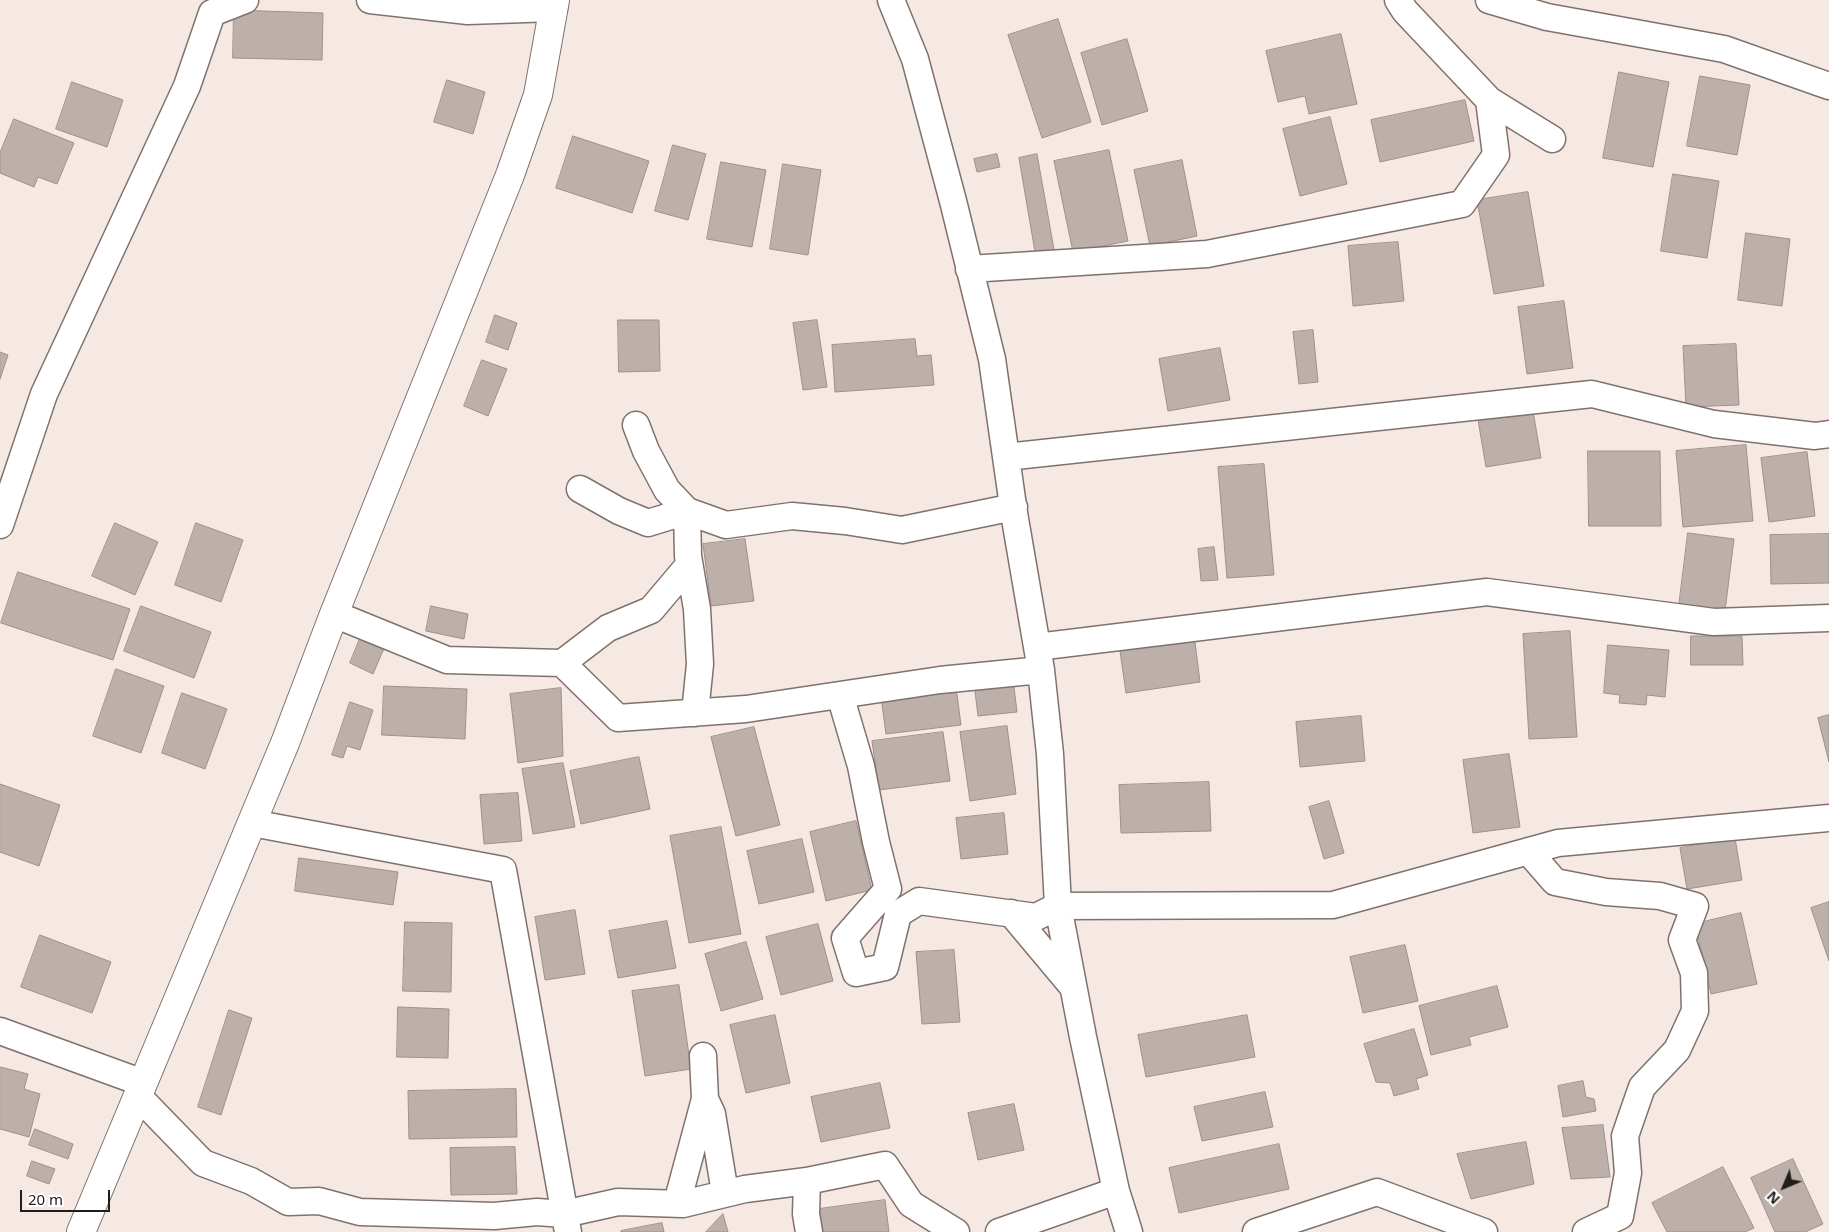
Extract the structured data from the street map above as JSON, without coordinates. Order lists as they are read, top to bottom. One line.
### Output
{"scale_bar":"20 m","north":"bottom left"}
